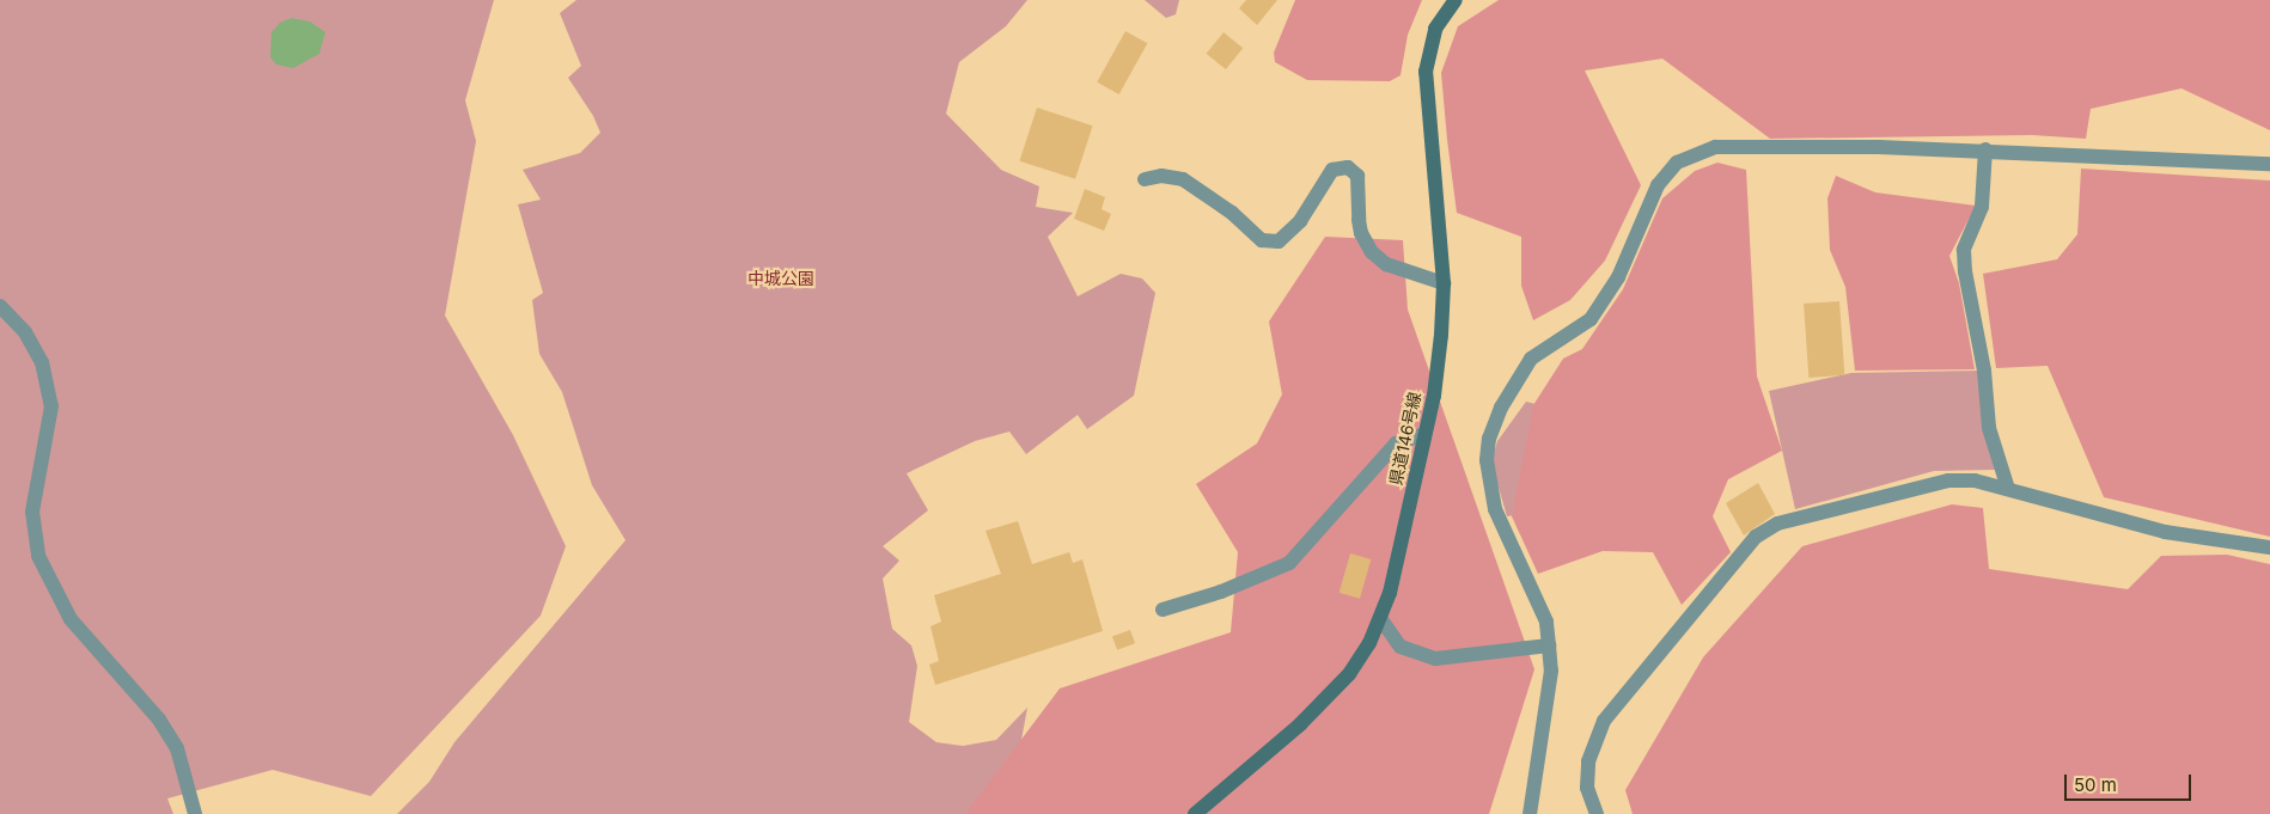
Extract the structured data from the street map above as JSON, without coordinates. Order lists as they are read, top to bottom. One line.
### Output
{"streets":{"main road":["県道146号線"]},"parks":["中城公園"],"scale_bar":"50 m"}
